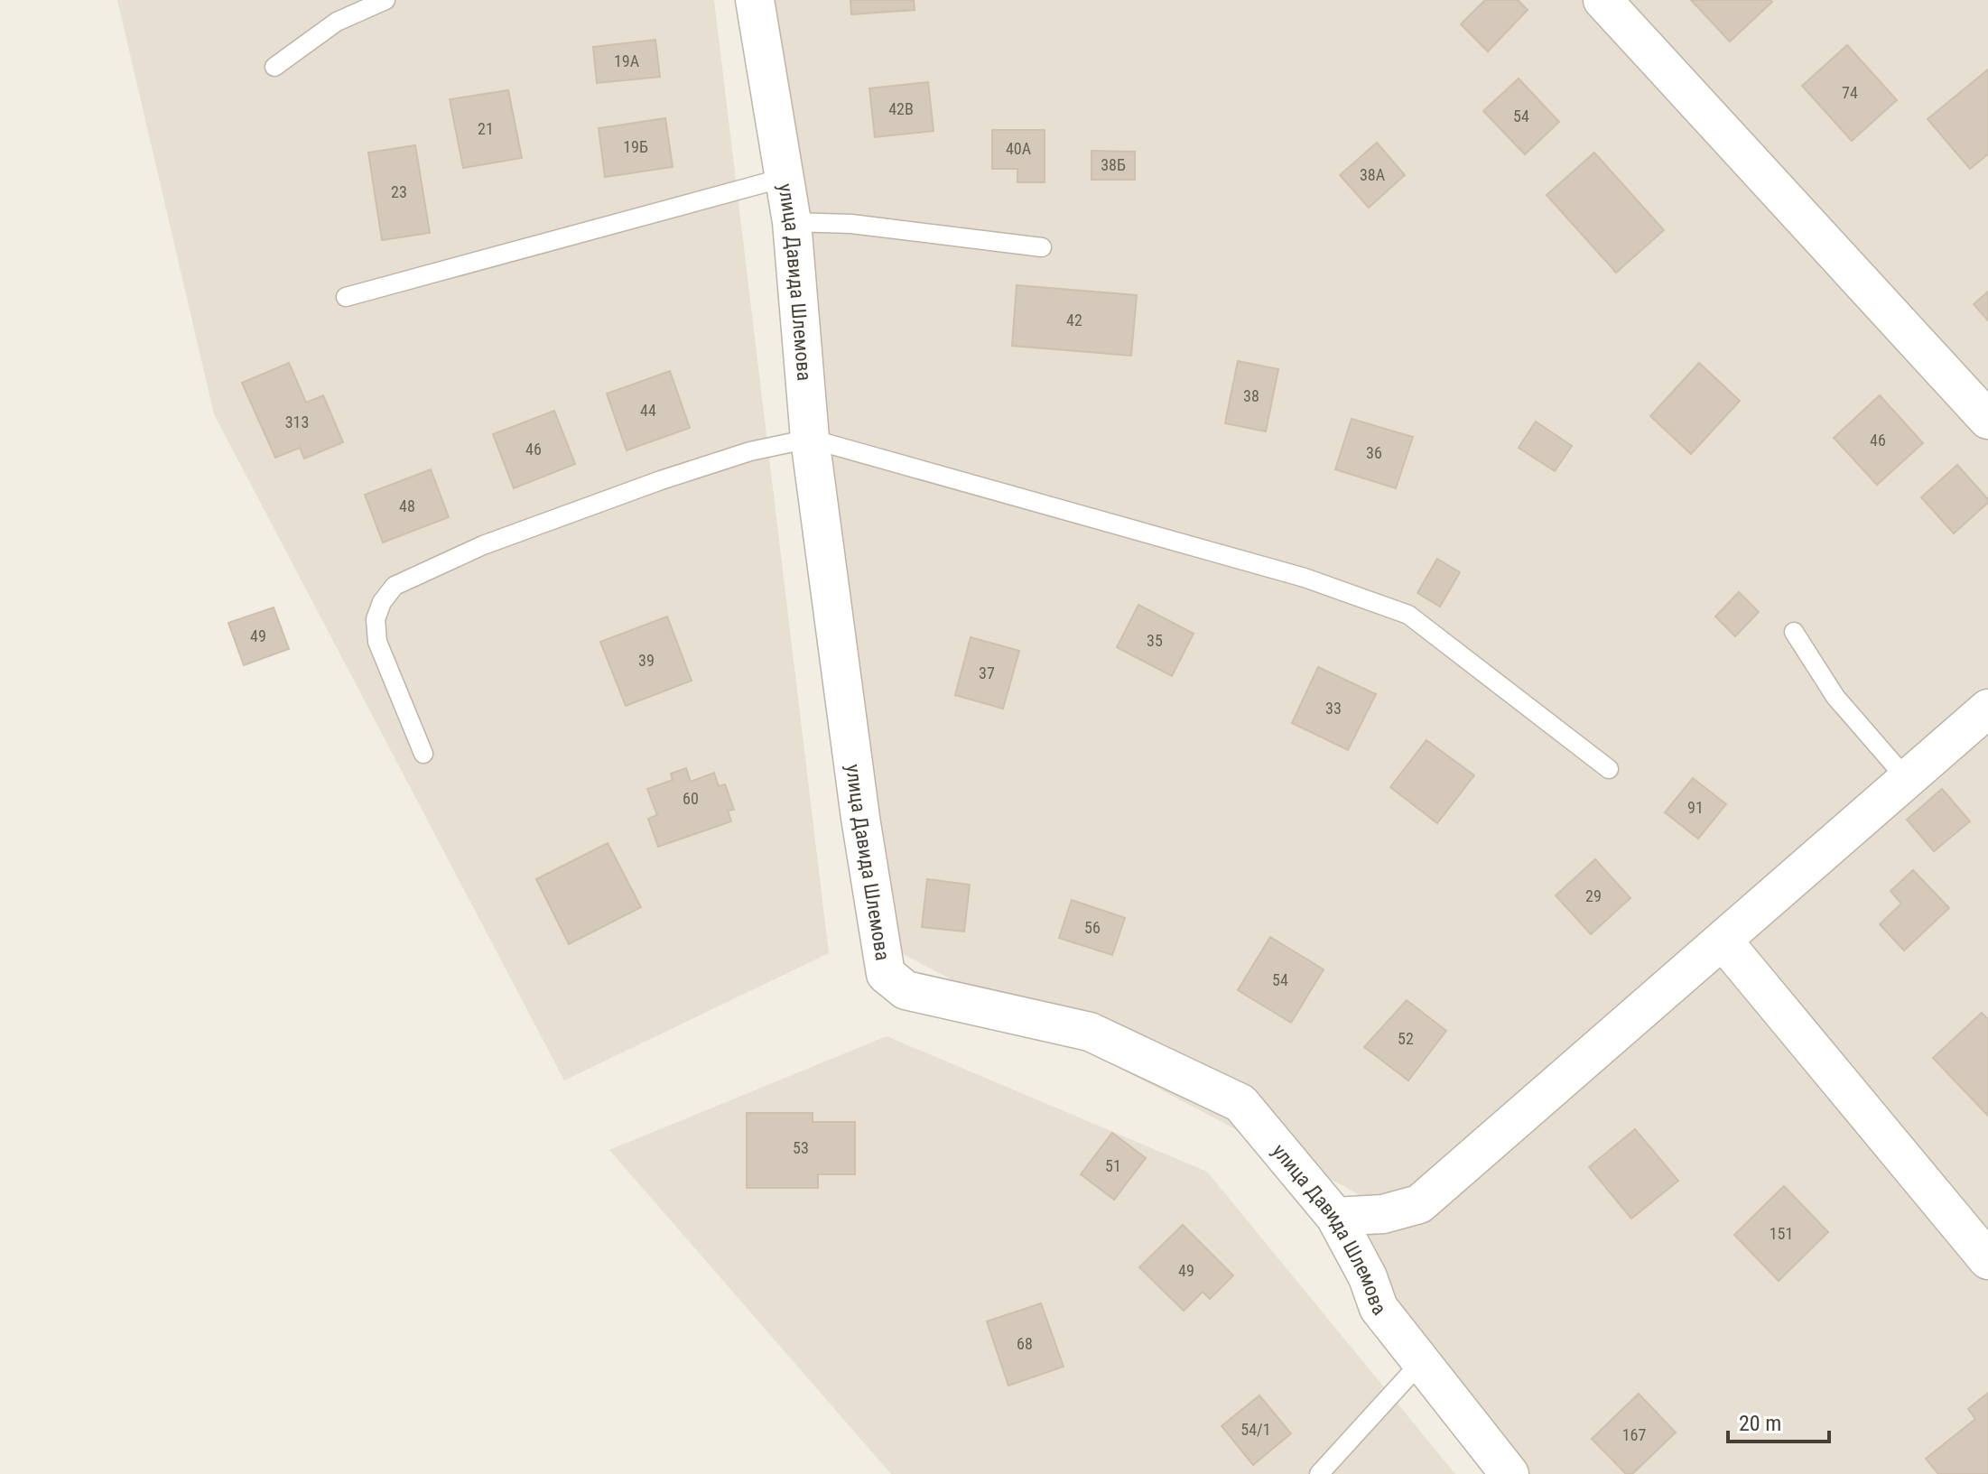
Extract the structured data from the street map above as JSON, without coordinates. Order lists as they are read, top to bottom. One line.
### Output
{"streets":{"street":["улица Давида Шлемова"]},"house_numbers":["19А","74","42В","54","21","19Б","40А","38Б","38А","23","42","38","44","313","46","46","36","48","49","35","39","37","33","60","91","29","56","54","52","53","51","151","49","68","54/1","167"],"scale_bar":"20 m"}
